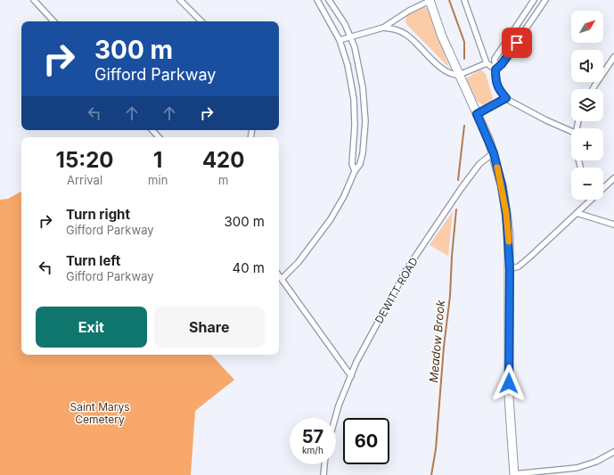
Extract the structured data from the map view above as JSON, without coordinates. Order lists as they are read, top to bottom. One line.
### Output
{"streets":{"street":["DEWITT ROAD"]},"water":["Meadow Brook"],"parks":["Saint Marys Cemetery"],"north":"top right","page":{"map_buttons":["+","−"],"turn":["300 m","Gifford Parkway"],"eta":["15:20","Arrival","1","min","420","m"],"list":[{"name":"Turn right","note":"Gifford Parkway","value":"300 m"},{"name":"Turn left","note":"Gifford Parkway","value":"40 m"}],"buttons":["Exit","Share"],"speed":"57 km/h","limit":"60"}}
